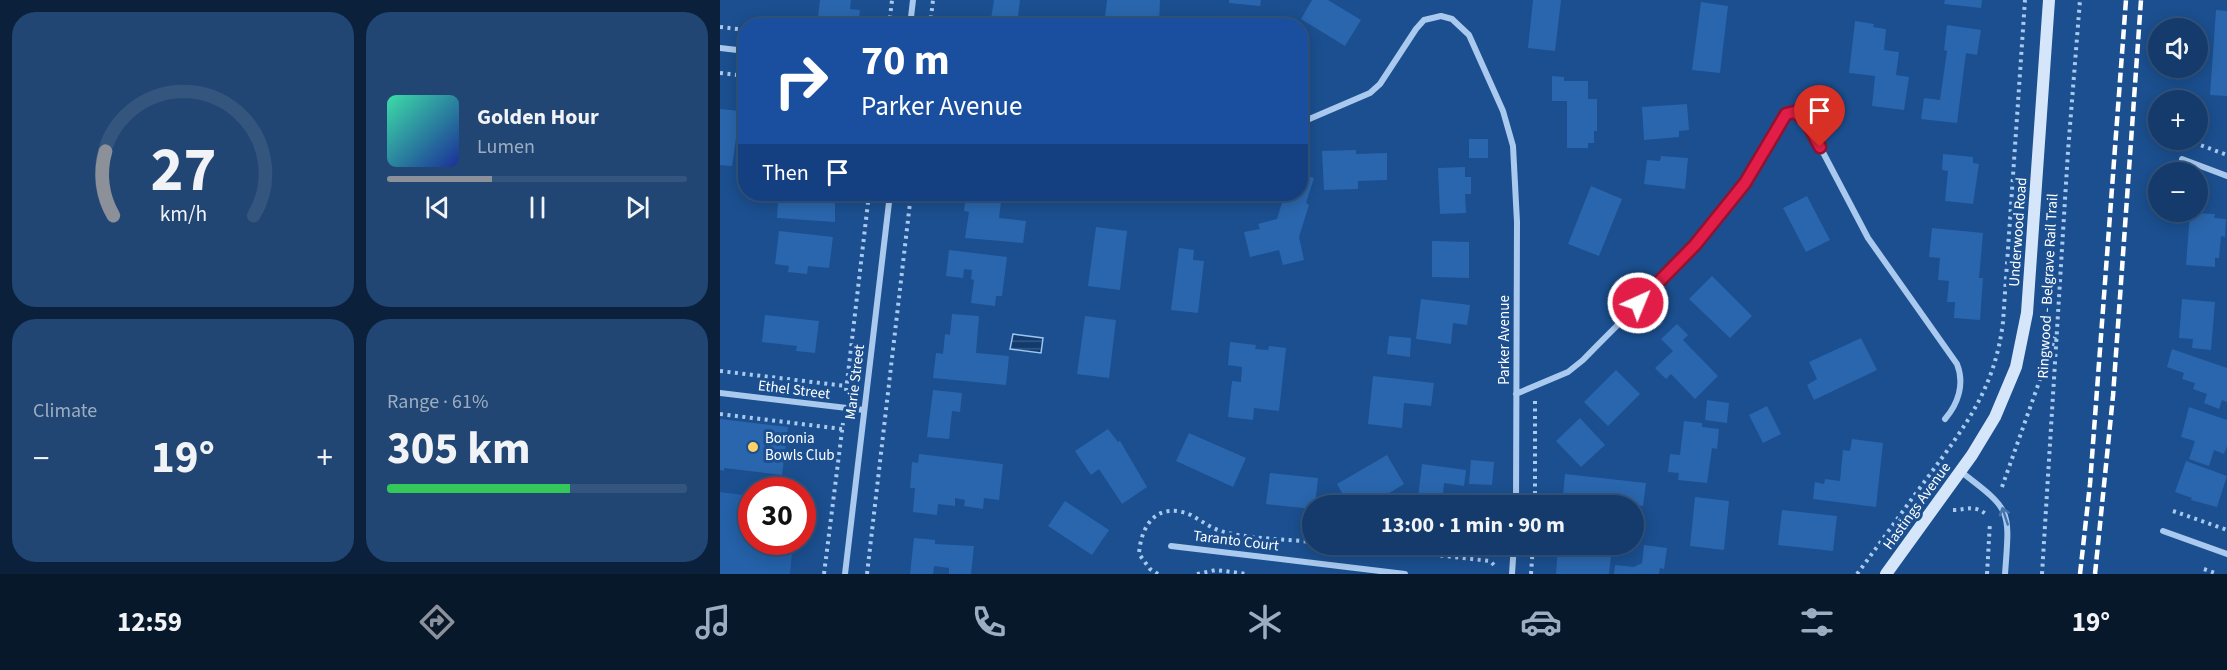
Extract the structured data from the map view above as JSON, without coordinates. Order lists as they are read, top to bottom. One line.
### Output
{"streets":{"main road":["Underwood Road","Hastings Avenue"],"street":["Parker Avenue","Marie Street","Ethel Street","Taranto Court"],"path":["Ringwood - Belgrave Rail Trail"]},"crossings":[["Underwood Road","Hastings Avenue"],["Marie Street","Ethel Street"]],"places":["Boronia Bowls Club"],"page":{"map_buttons":["+","−"],"turn":["70 m","Parker Avenue"],"song":["Golden Hour","Lumen"],"then":"Then","tile":["Climate",["Range · 61%","305 km"]],"heat":["−","19°","+"],"limit":"30","trip":"13:00 · 1 min · 90 m","tabs":["12:59","19°"],"gauge":["27","km/h"]}}
